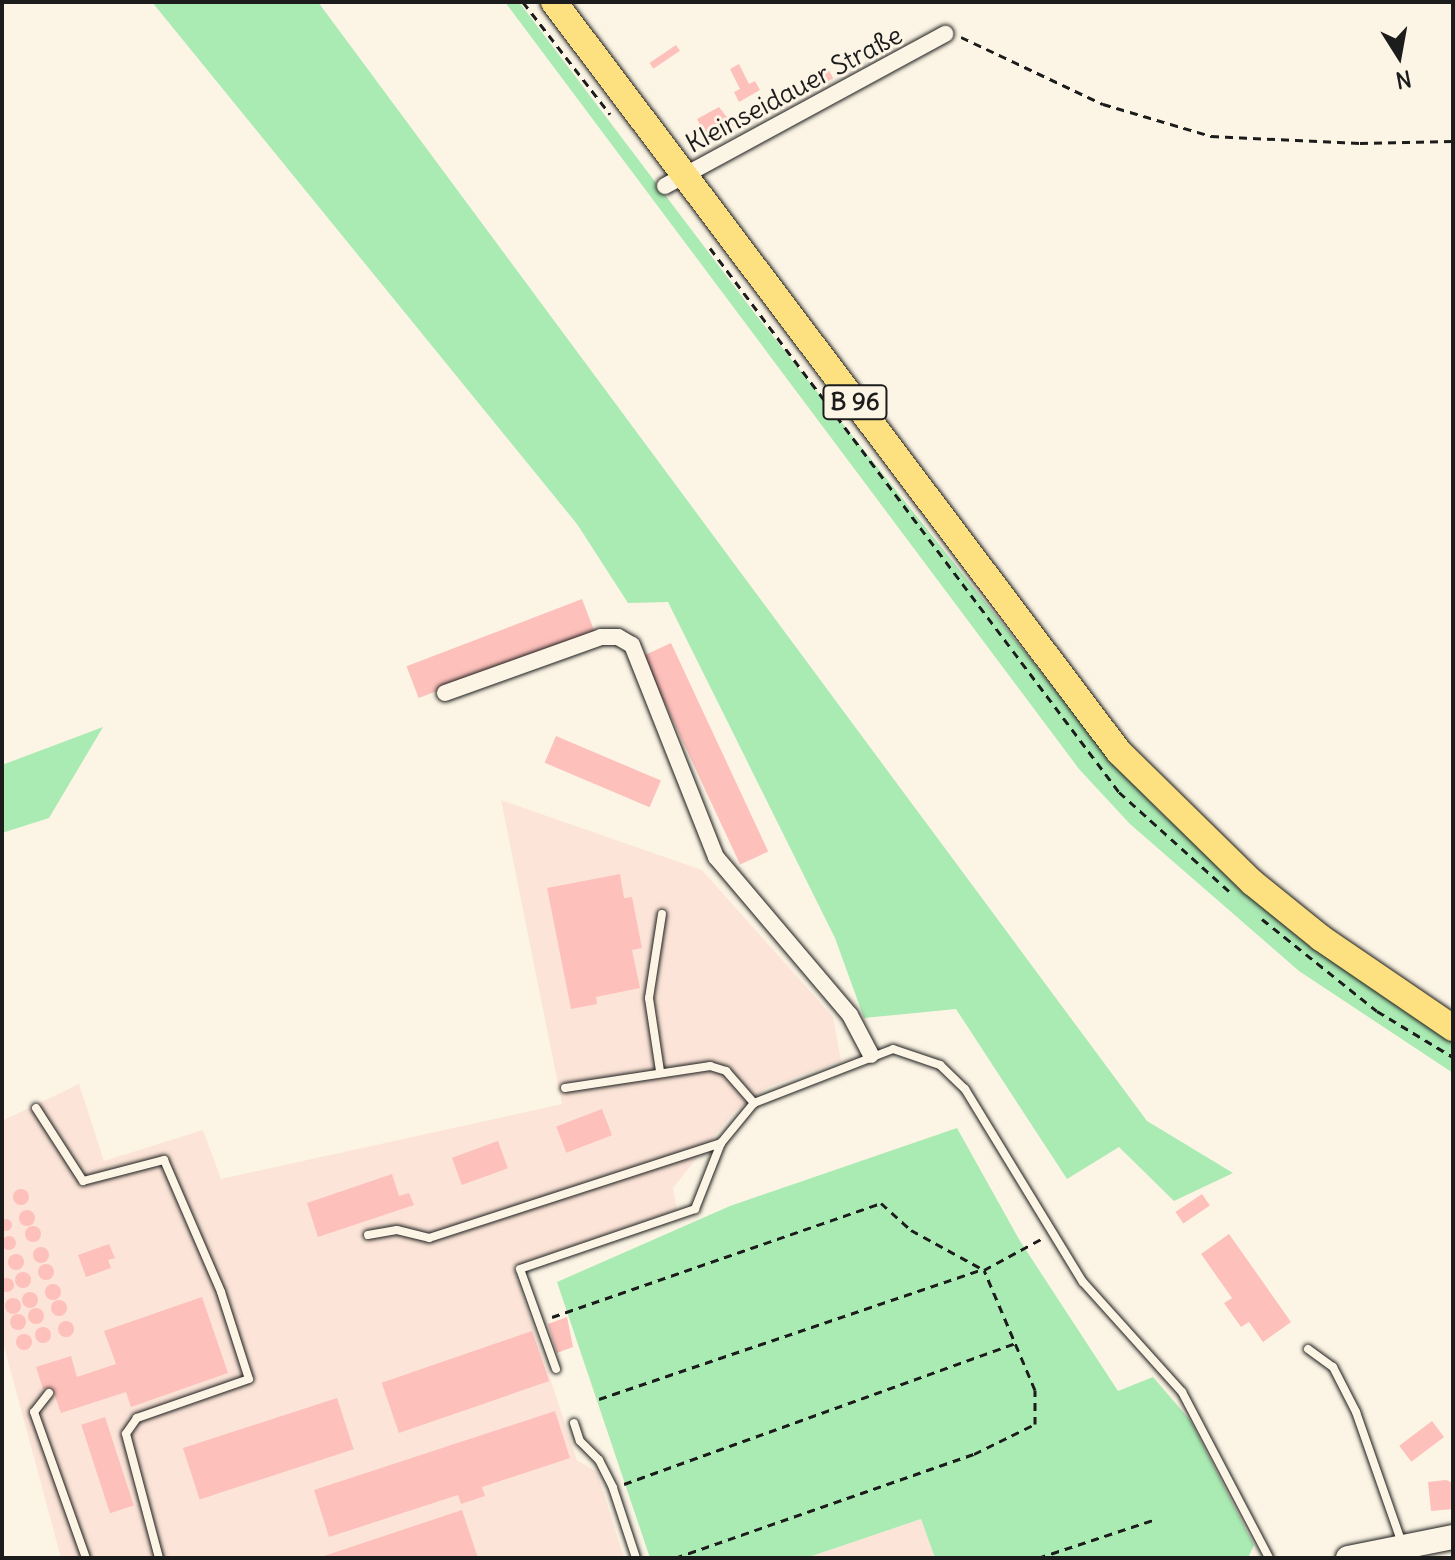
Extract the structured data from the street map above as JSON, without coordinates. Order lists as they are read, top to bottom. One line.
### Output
{"streets":{"main road":["B 96"],"street":["Kleinseidauer Straße"]},"crossings":[["Kleinseidauer Straße","B 96"]],"north":"bottom"}
